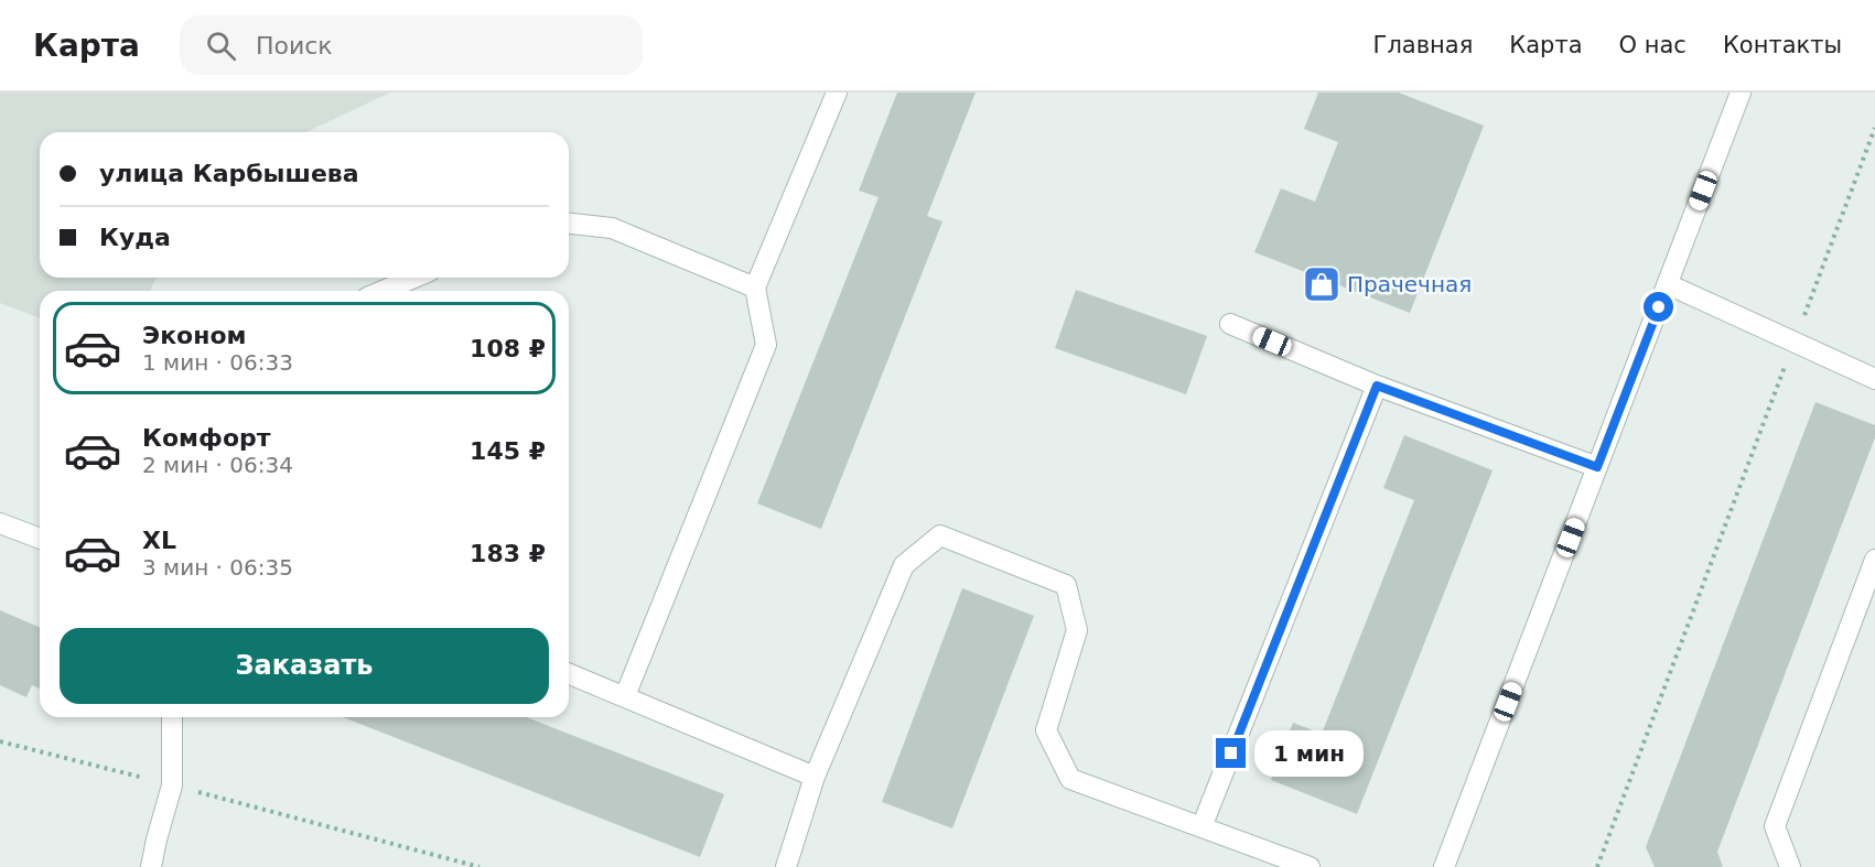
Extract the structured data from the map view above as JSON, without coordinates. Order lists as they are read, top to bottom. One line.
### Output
{"places":{"shop":["Прачечная"]},"page":{"header":"Карта","search":"Поиск","nav":["Главная","Карта","О нас","Контакты"],"banner":["улица Карбышева","Куда"],"list":[{"name":"Эконом","note":"1 мин · 06:33","value":"108 ₽"},{"name":"Комфорт","note":"2 мин · 06:34","value":"145 ₽"},{"name":"XL","note":"3 мин · 06:35","value":"183 ₽"}],"buttons":"Заказать","bubble":"1 мин"}}
